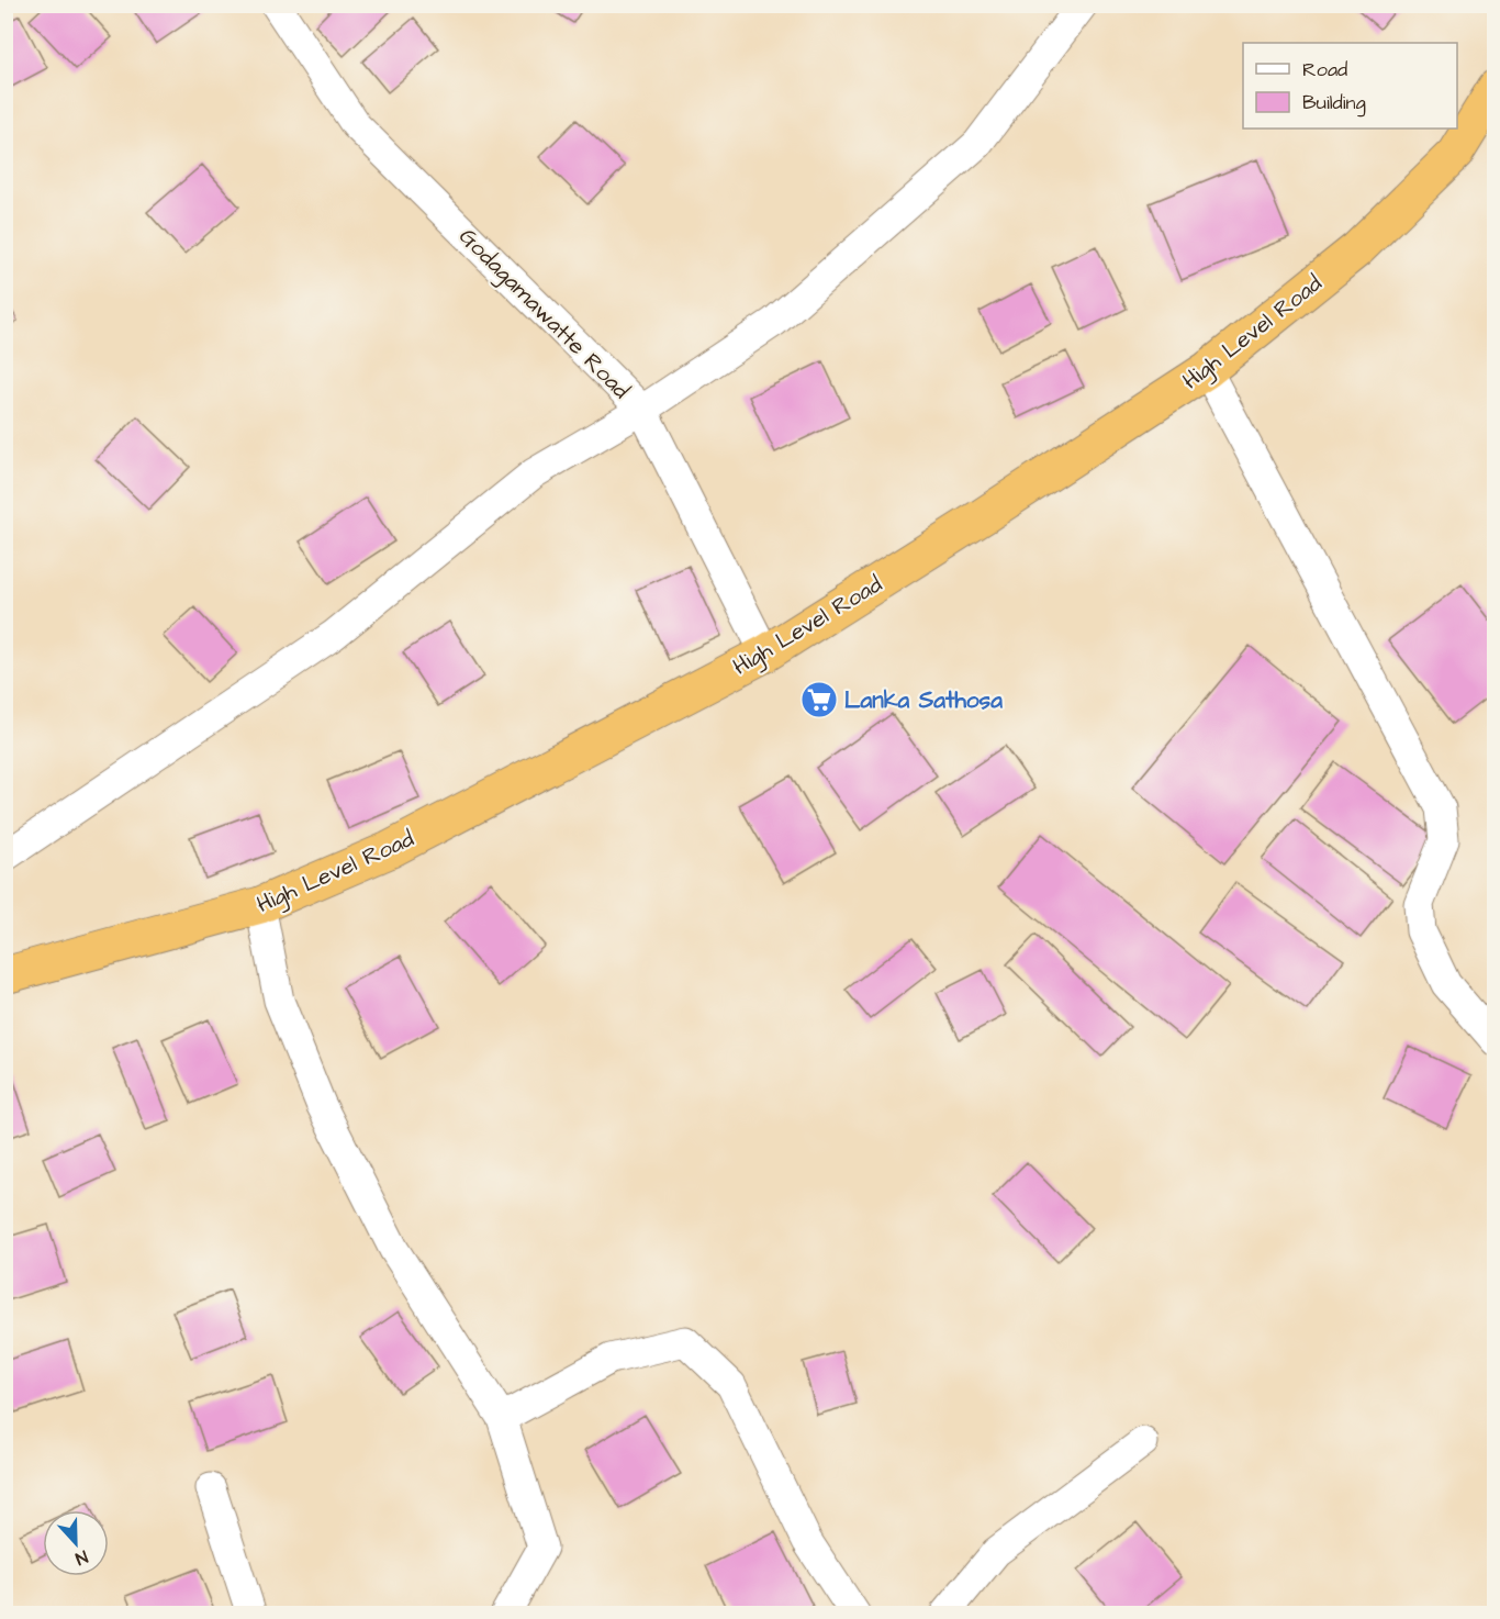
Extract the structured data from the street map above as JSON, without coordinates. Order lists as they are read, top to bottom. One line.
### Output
{"streets":{"highway":["High Level Road"],"street":["Godagamawatte Road"]},"crossings":[["Godagamawatte Road","High Level Road"]],"places":{"supermarket":["Lanka Sathosa"]},"legend":["Road","Building"],"north":"bottom"}
